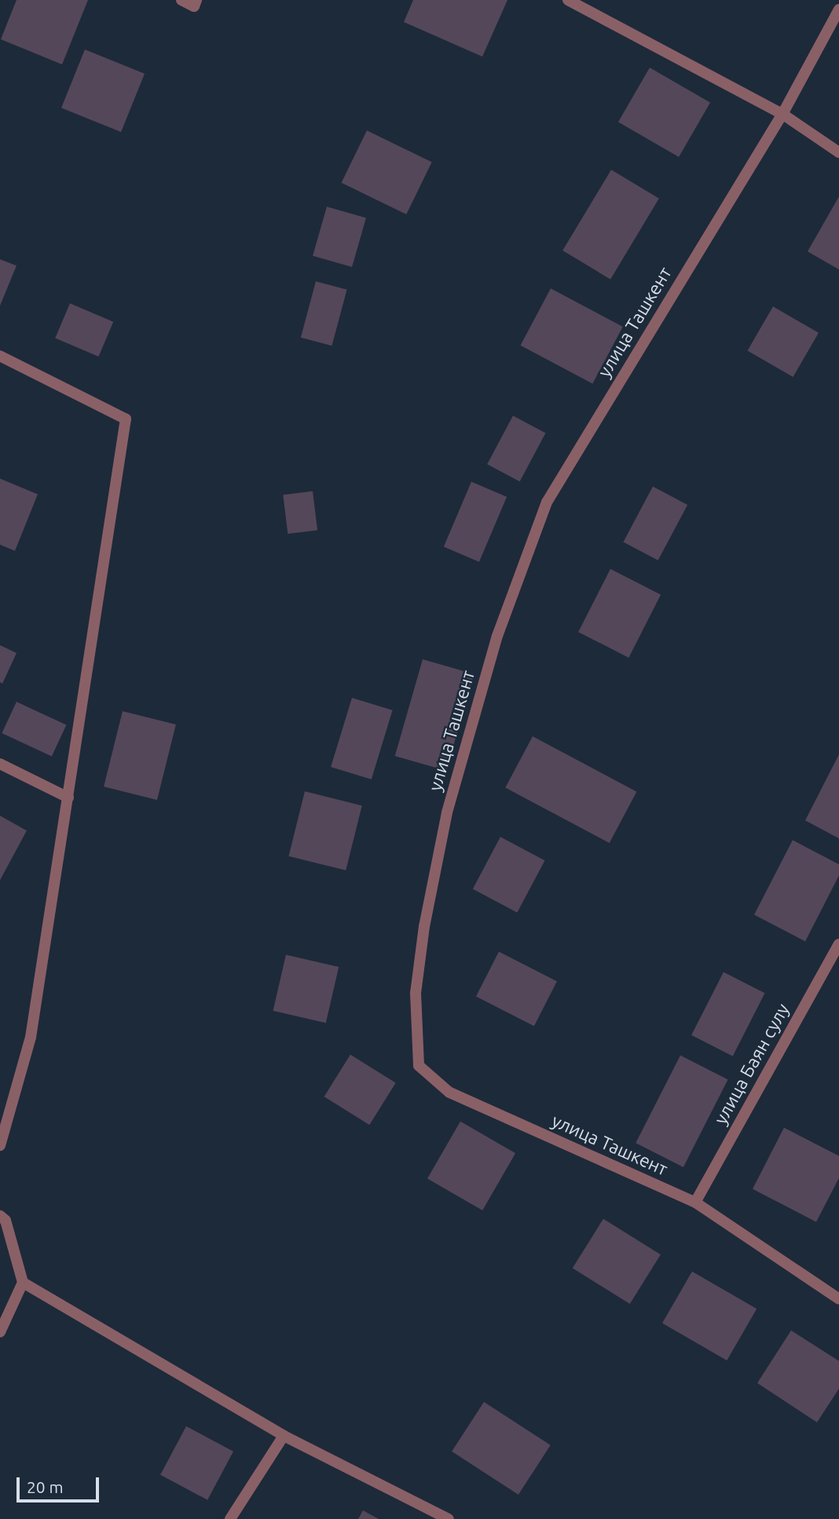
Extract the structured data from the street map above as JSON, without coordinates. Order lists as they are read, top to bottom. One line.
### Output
{"streets":{"street":["улица Ташкент","улица Баян сулу"]},"crossings":[["улица Ташкент","улица Баян сулу"]],"scale_bar":"20 m"}
